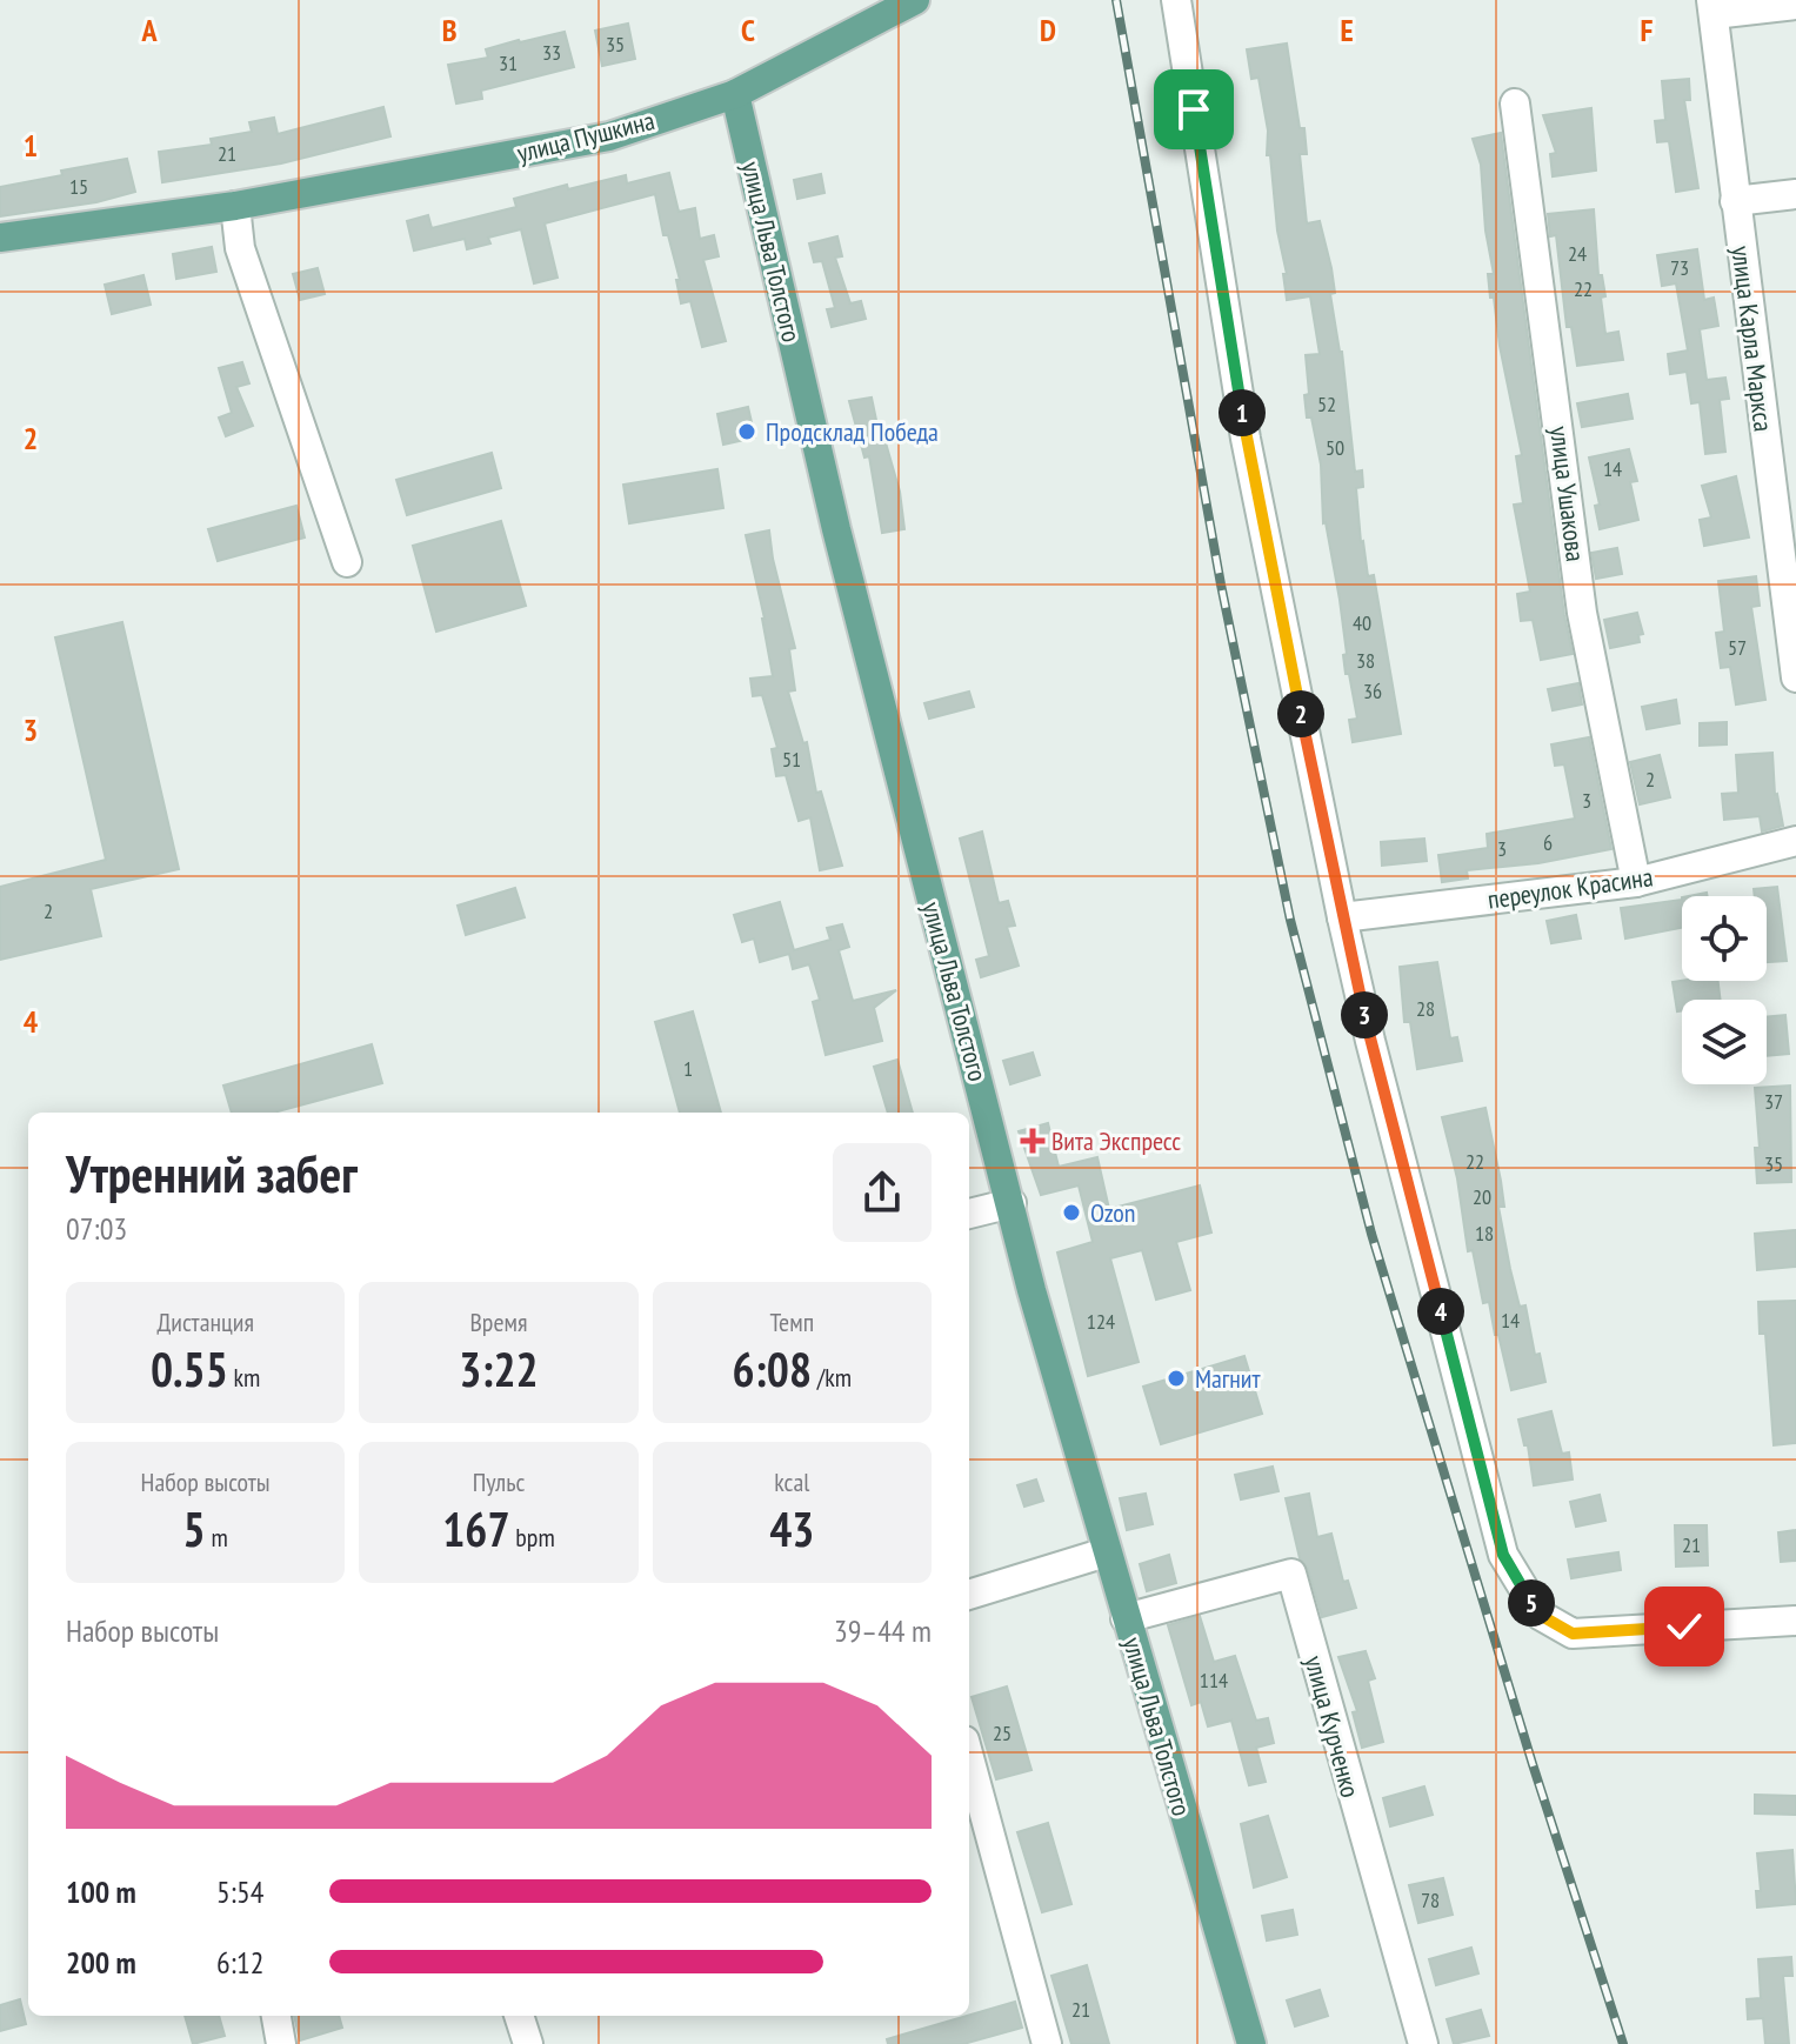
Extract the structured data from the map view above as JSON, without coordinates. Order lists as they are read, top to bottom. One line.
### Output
{"streets":{"main road":["улица Пушкина","улица Льва Толстого"],"street":["улица Карла Маркса","улица Ушакова","переулок Красина","улица Курченко"]},"crossings":[["улица Пушкина","улица Льва Толстого"],["улица Льва Толстого","улица Курченко"],["улица Ушакова","переулок Красина"]],"places":{"other":["Продсклад Победа","Ozon","Магнит"],"health":["Вита Экспресс"]},"house_numbers":["35","33","31","21","15","24","73","22","52","50","14","40","57","38","36","51","2","3","6","3","2","28","1","37","22","35","20","18","14","124","21","114","25","78","21"],"page":{"pins":["1","2","3","4","5"],"heading":["Утренний забег","07:03"],"stats":[["Дистанция","0.55 km"],["Время","3:22"],["Темп","6:08 /km"],["Набор высоты","5 m"],["Пульс","167 bpm"],["kcal","43"]],"chart":["Набор высоты","39–44 m"],"list":[{"name":"100 m","note":"5:54"},{"name":"200 m","note":"6:12"}]},"grid":{"columns":["A","B","C","D","E","F"],"rows":["1","2","3","4"]}}
